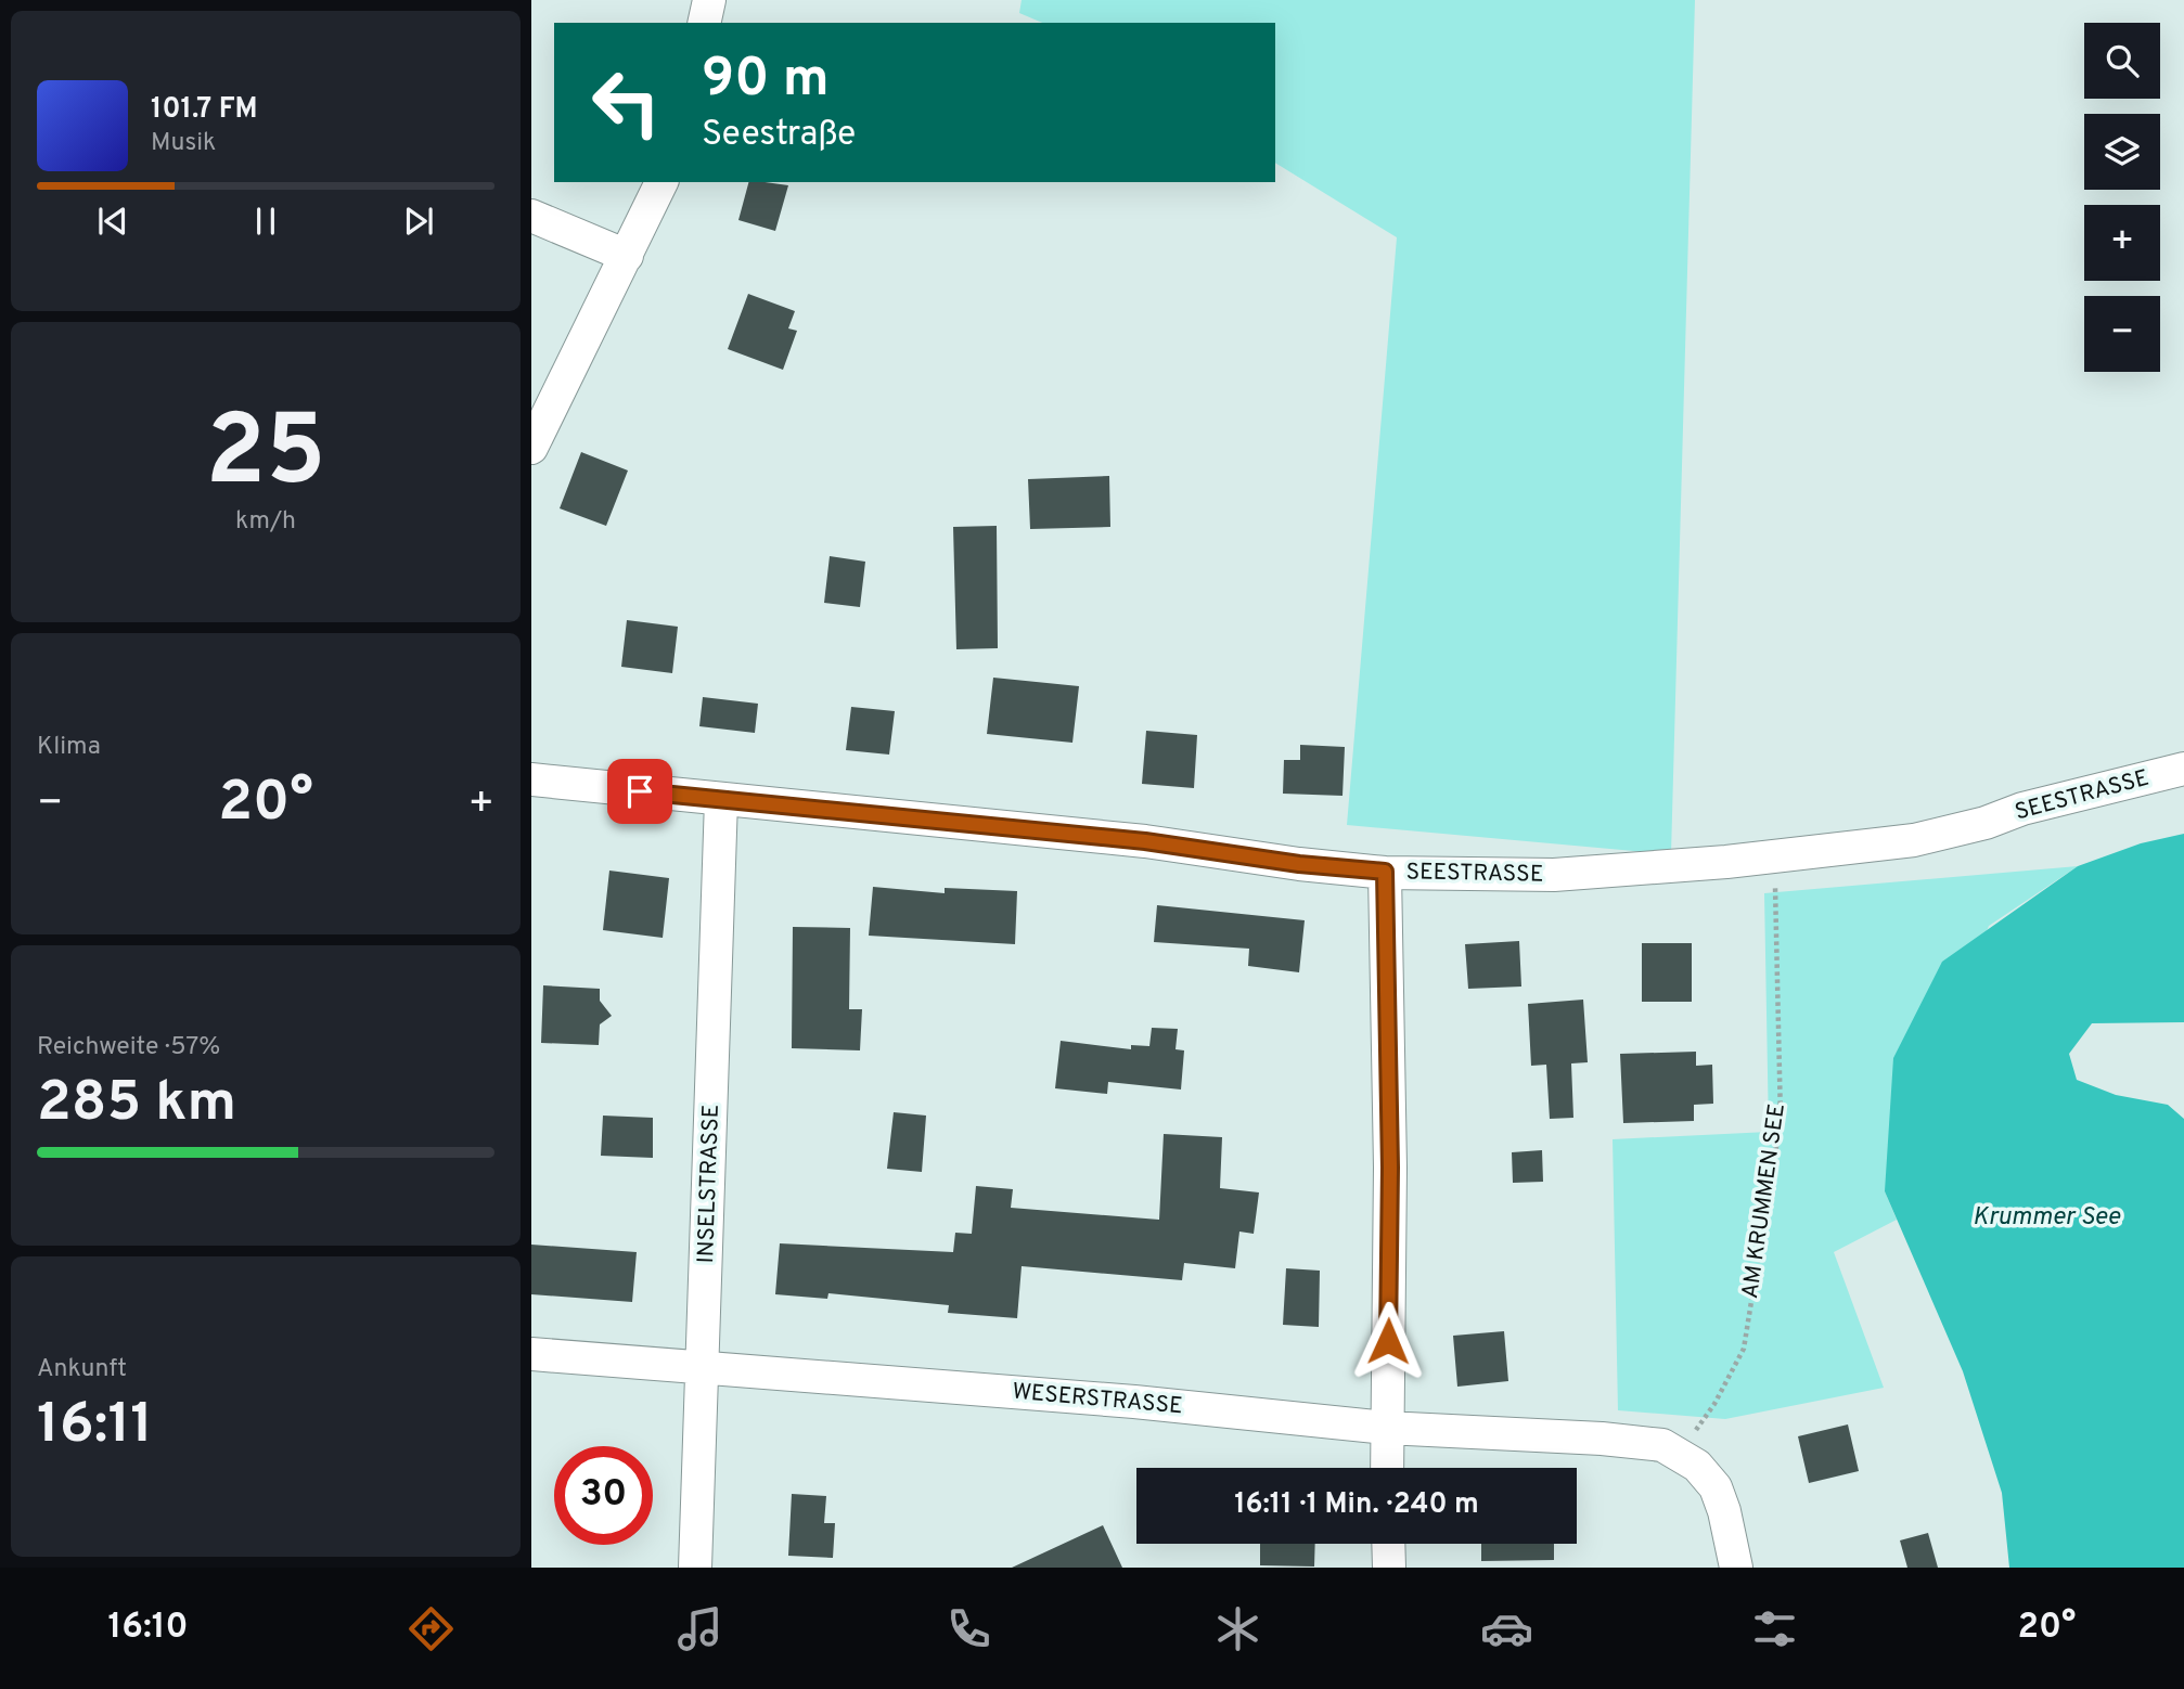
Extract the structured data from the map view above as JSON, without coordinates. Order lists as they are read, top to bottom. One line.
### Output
{"streets":{"street":["SEESTRASSE","INSELSTRASSE","WESERSTRASSE"],"path":["AM KRUMMEN SEE"]},"crossings":[["SEESTRASSE","INSELSTRASSE"],["INSELSTRASSE","WESERSTRASSE"],["AM KRUMMEN SEE","WESERSTRASSE"]],"water":["Krummer See"],"page":{"map_buttons":["+","−"],"turn":["90 m","Seestraße"],"song":["101.7 FM","Musik"],"tile":[["25","km/h"],"Klima",["Reichweite · 57%","285 km"],["Ankunft","16:11"]],"heat":["−","20°","+"],"limit":"30","trip":"16:11 · 1 Min. · 240 m","tabs":["16:10","20°"]}}
